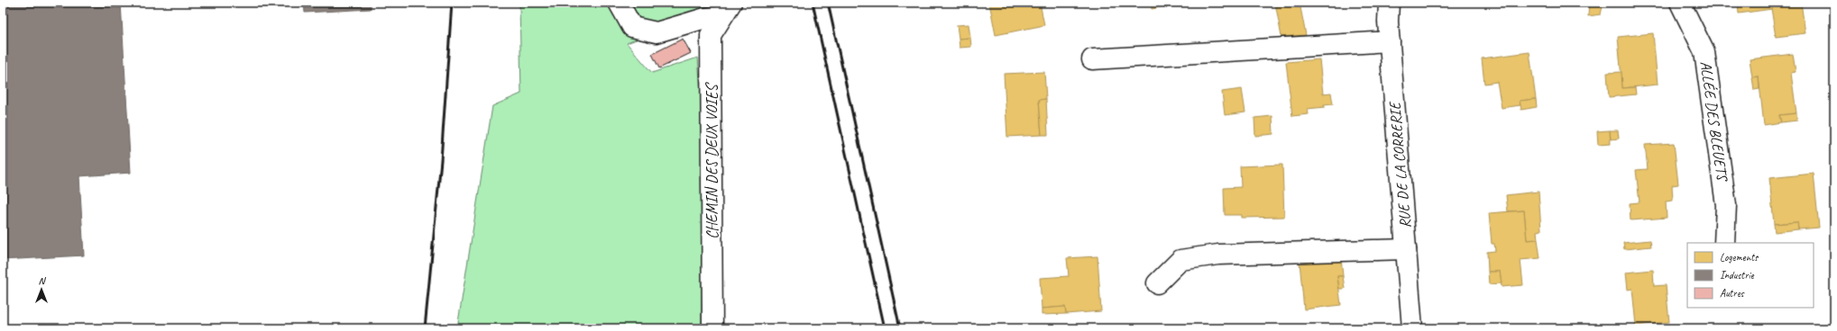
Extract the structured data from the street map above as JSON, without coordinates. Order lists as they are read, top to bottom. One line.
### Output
{"streets":{"street":["ALLÉE DES BLEUETS","CHEMIN DES DEUX VOIES","RUE DE LA CORRERIE"]},"legend":["Logements","Industrie","Autres"],"north":"top"}
